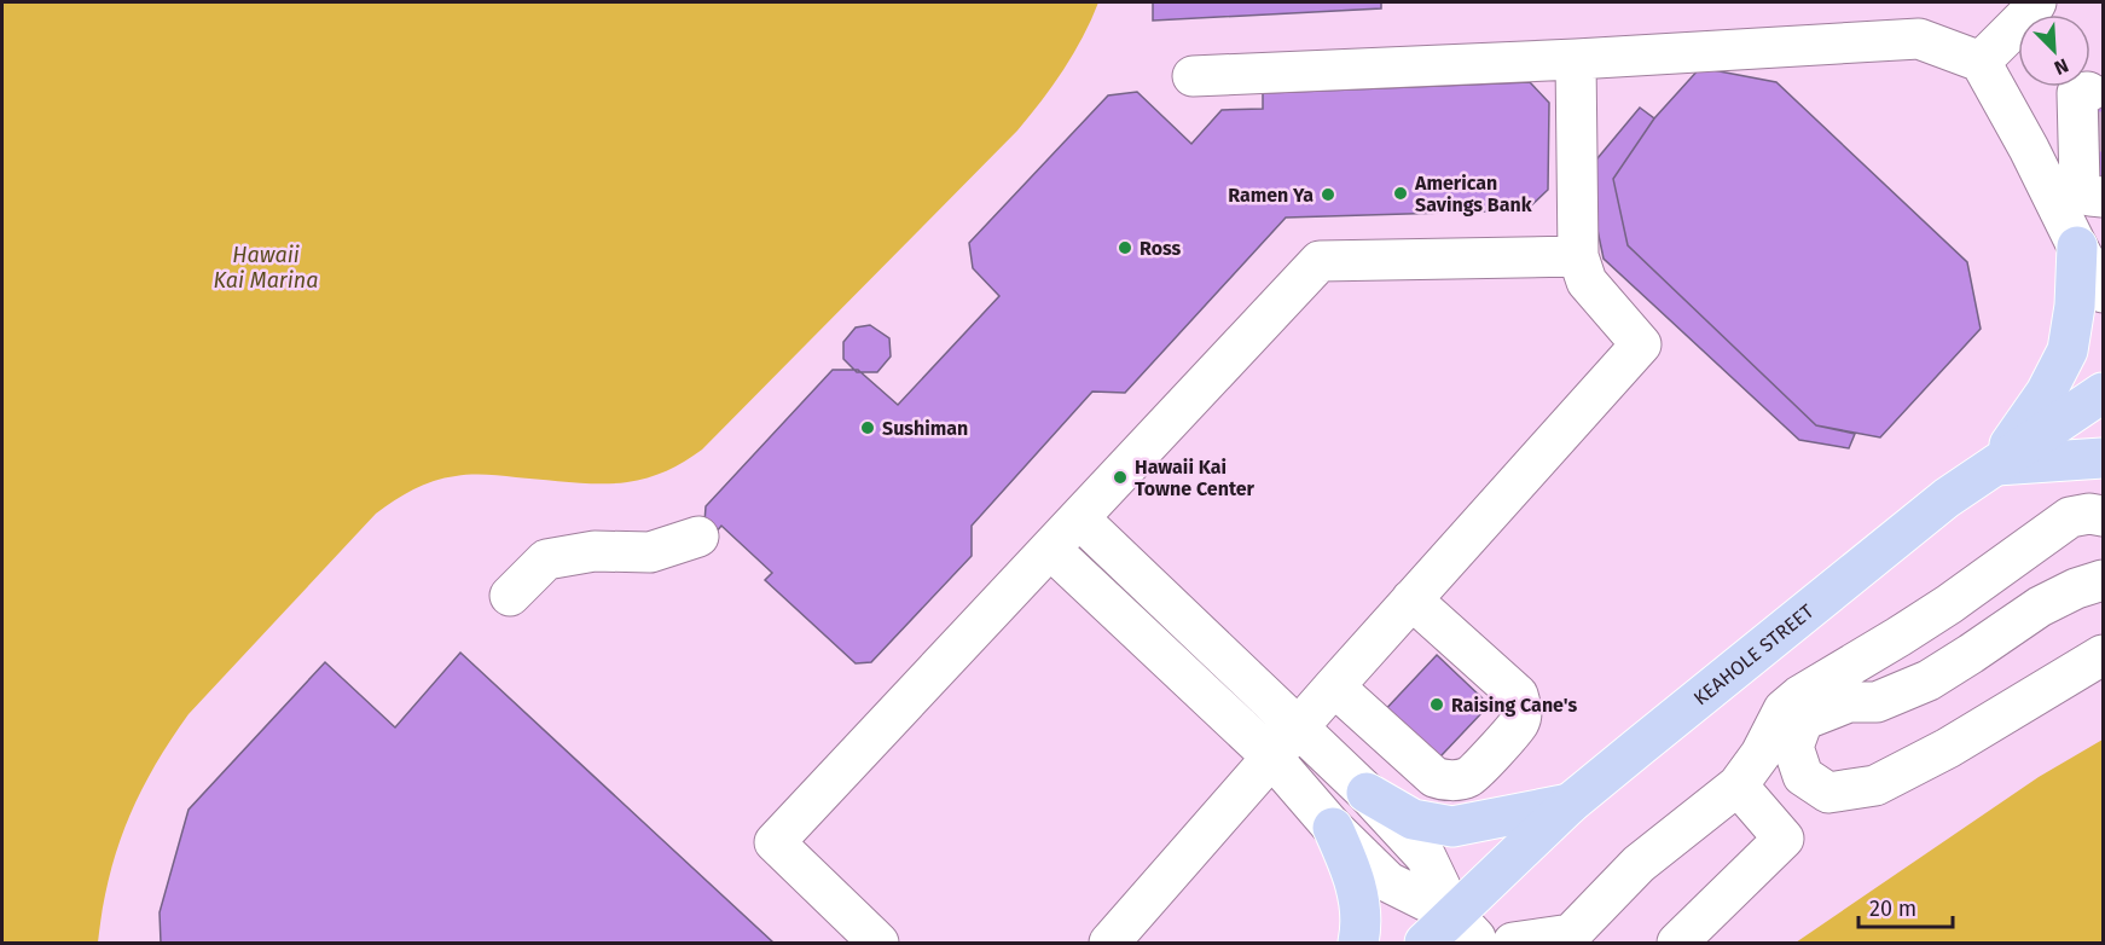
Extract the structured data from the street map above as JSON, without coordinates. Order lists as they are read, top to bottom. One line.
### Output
{"streets":{"main road":["KEAHOLE STREET"]},"water":["Hawaii Kai Marina"],"places":["American Savings Bank","Ramen Ya","Ross","Sushiman","Hawaii Kai Towne Center","Raising Cane's"],"scale_bar":"20 m","north":"bottom right"}
